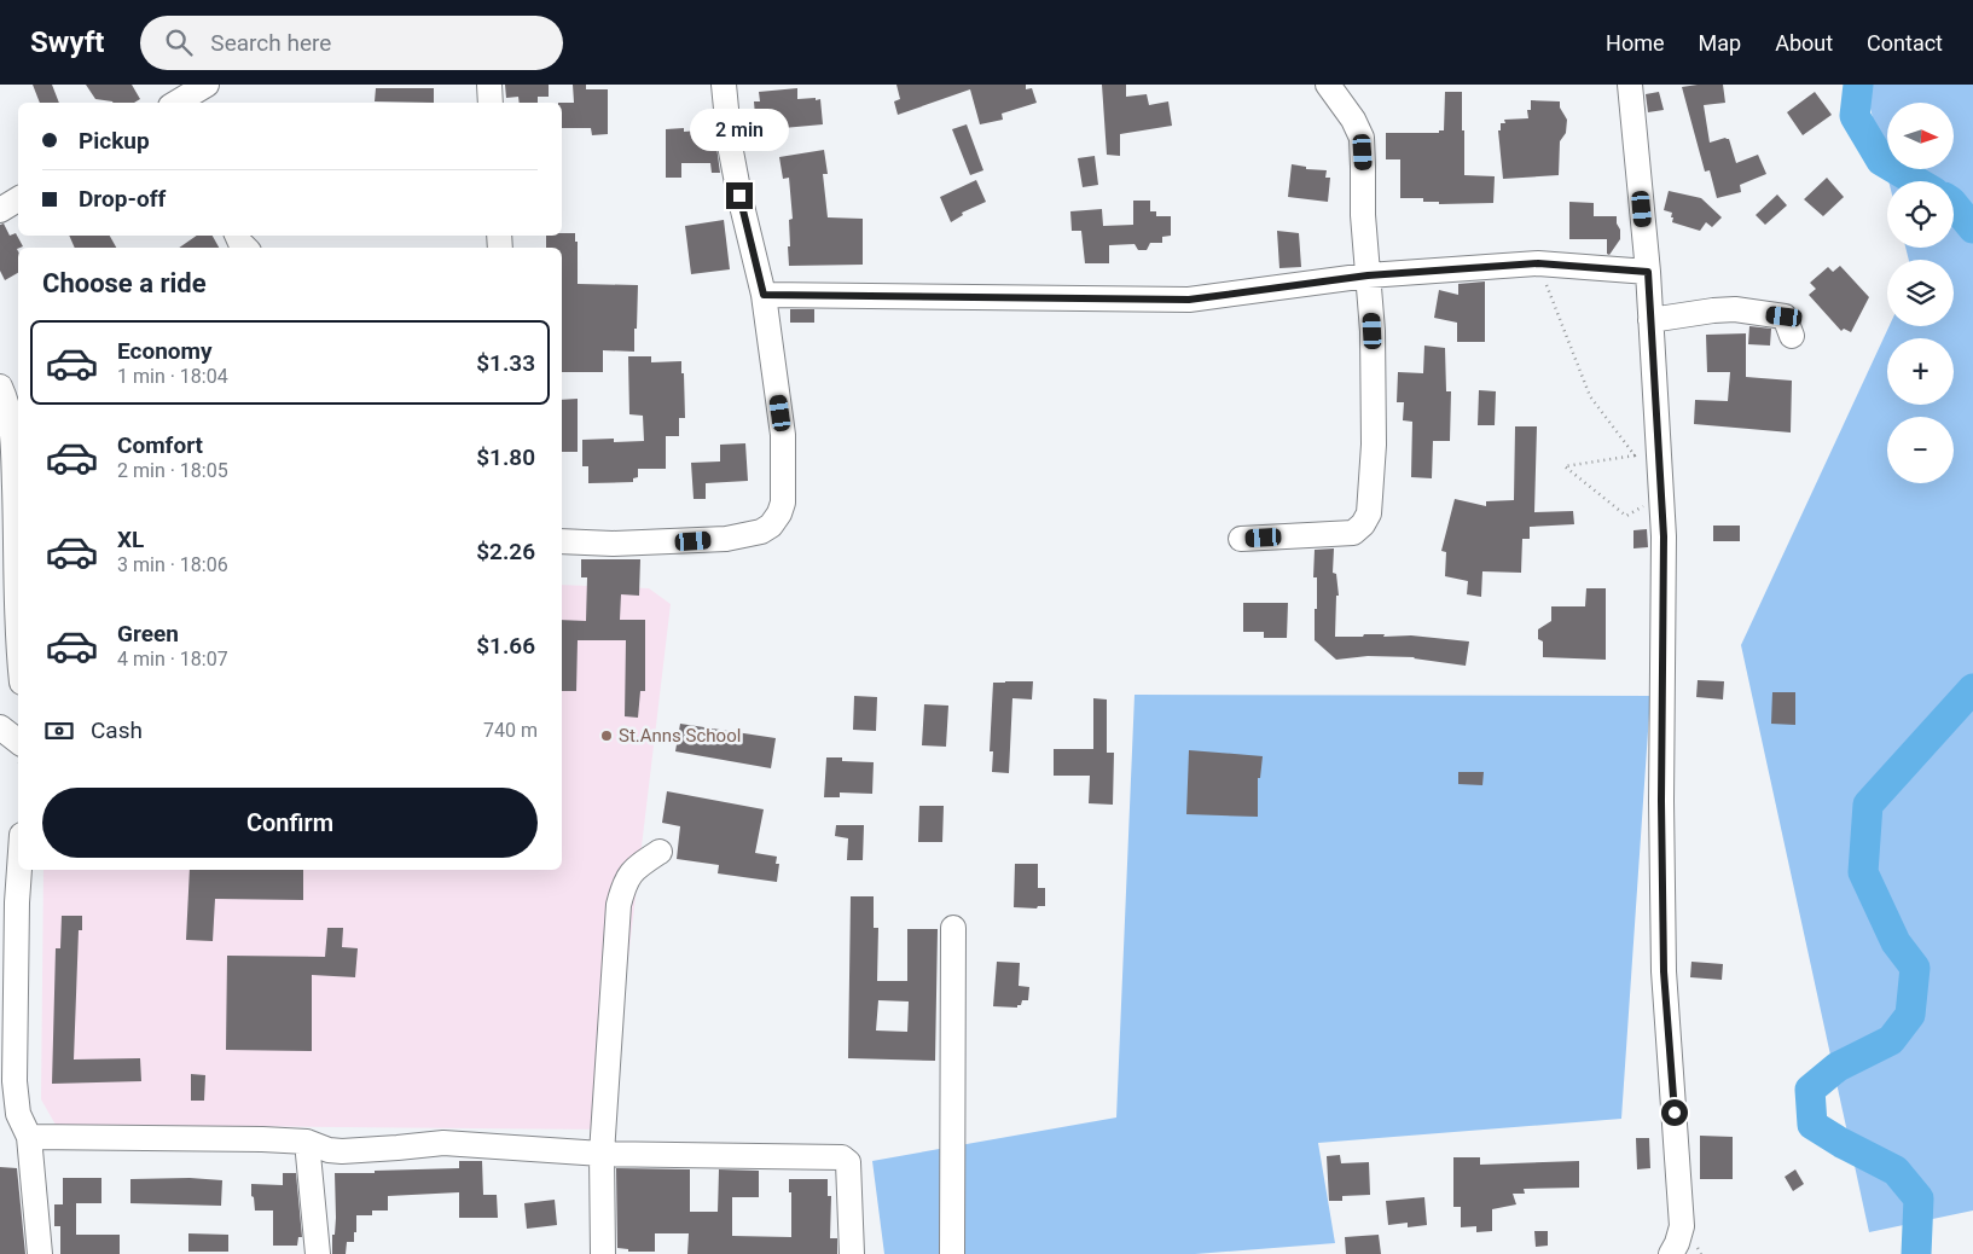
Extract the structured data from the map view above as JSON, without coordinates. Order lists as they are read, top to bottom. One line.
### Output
{"places":["St.Anns School"],"north":"right","page":{"header":"Swyft","search":"Search here","nav":["Home","Map","About","Contact"],"map_buttons":["+","−"],"banner":["Pickup","Drop-off"],"bubble":"2 min","heading":"Choose a ride","list":[{"name":"Economy","note":"1 min · 18:04","value":"$1.33"},{"name":"Comfort","note":"2 min · 18:05","value":"$1.80"},{"name":"XL","note":"3 min · 18:06","value":"$2.26"},{"name":"Green","note":"4 min · 18:07","value":"$1.66"}],"pay":["Cash","740 m"],"buttons":"Confirm"}}
